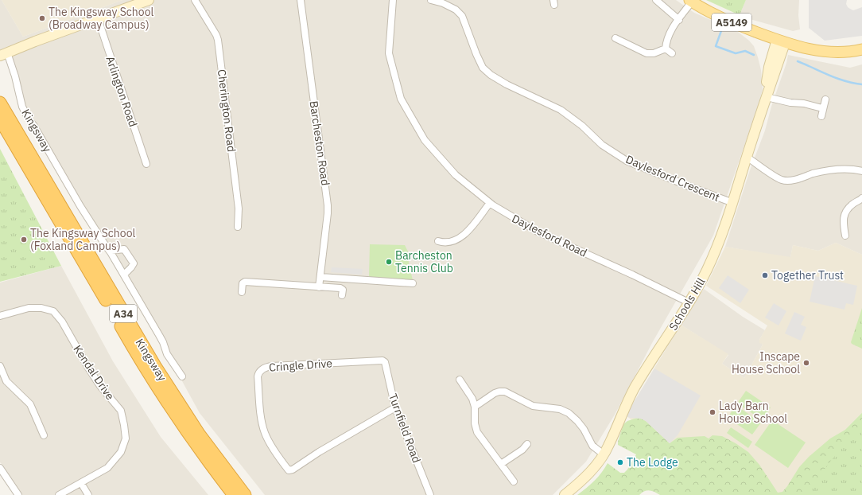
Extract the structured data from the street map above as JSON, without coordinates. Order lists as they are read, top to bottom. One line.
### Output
{"streets":{"highway":["Kingsway","A34"],"main road":["A5149"],"street":["Arlington Road","Cherington Road","Barcheston Road","Daylesford Crescent","Daylesford Road","Schools Hill","Cringle Drive","Kendal Drive","Turnfield Road"]},"crossings":[["A5149","Schools Hill"],["Daylesford Crescent","Schools Hill"],["Daylesford Road","Schools Hill"],["Cringle Drive","Turnfield Road"]],"places":["The Kingsway School (Broadway Campus)","The Kingsway School (Foxland Campus)","Barcheston Tennis Club","Together Trust","Inscape House School","Lady Barn House School","The Lodge"]}
